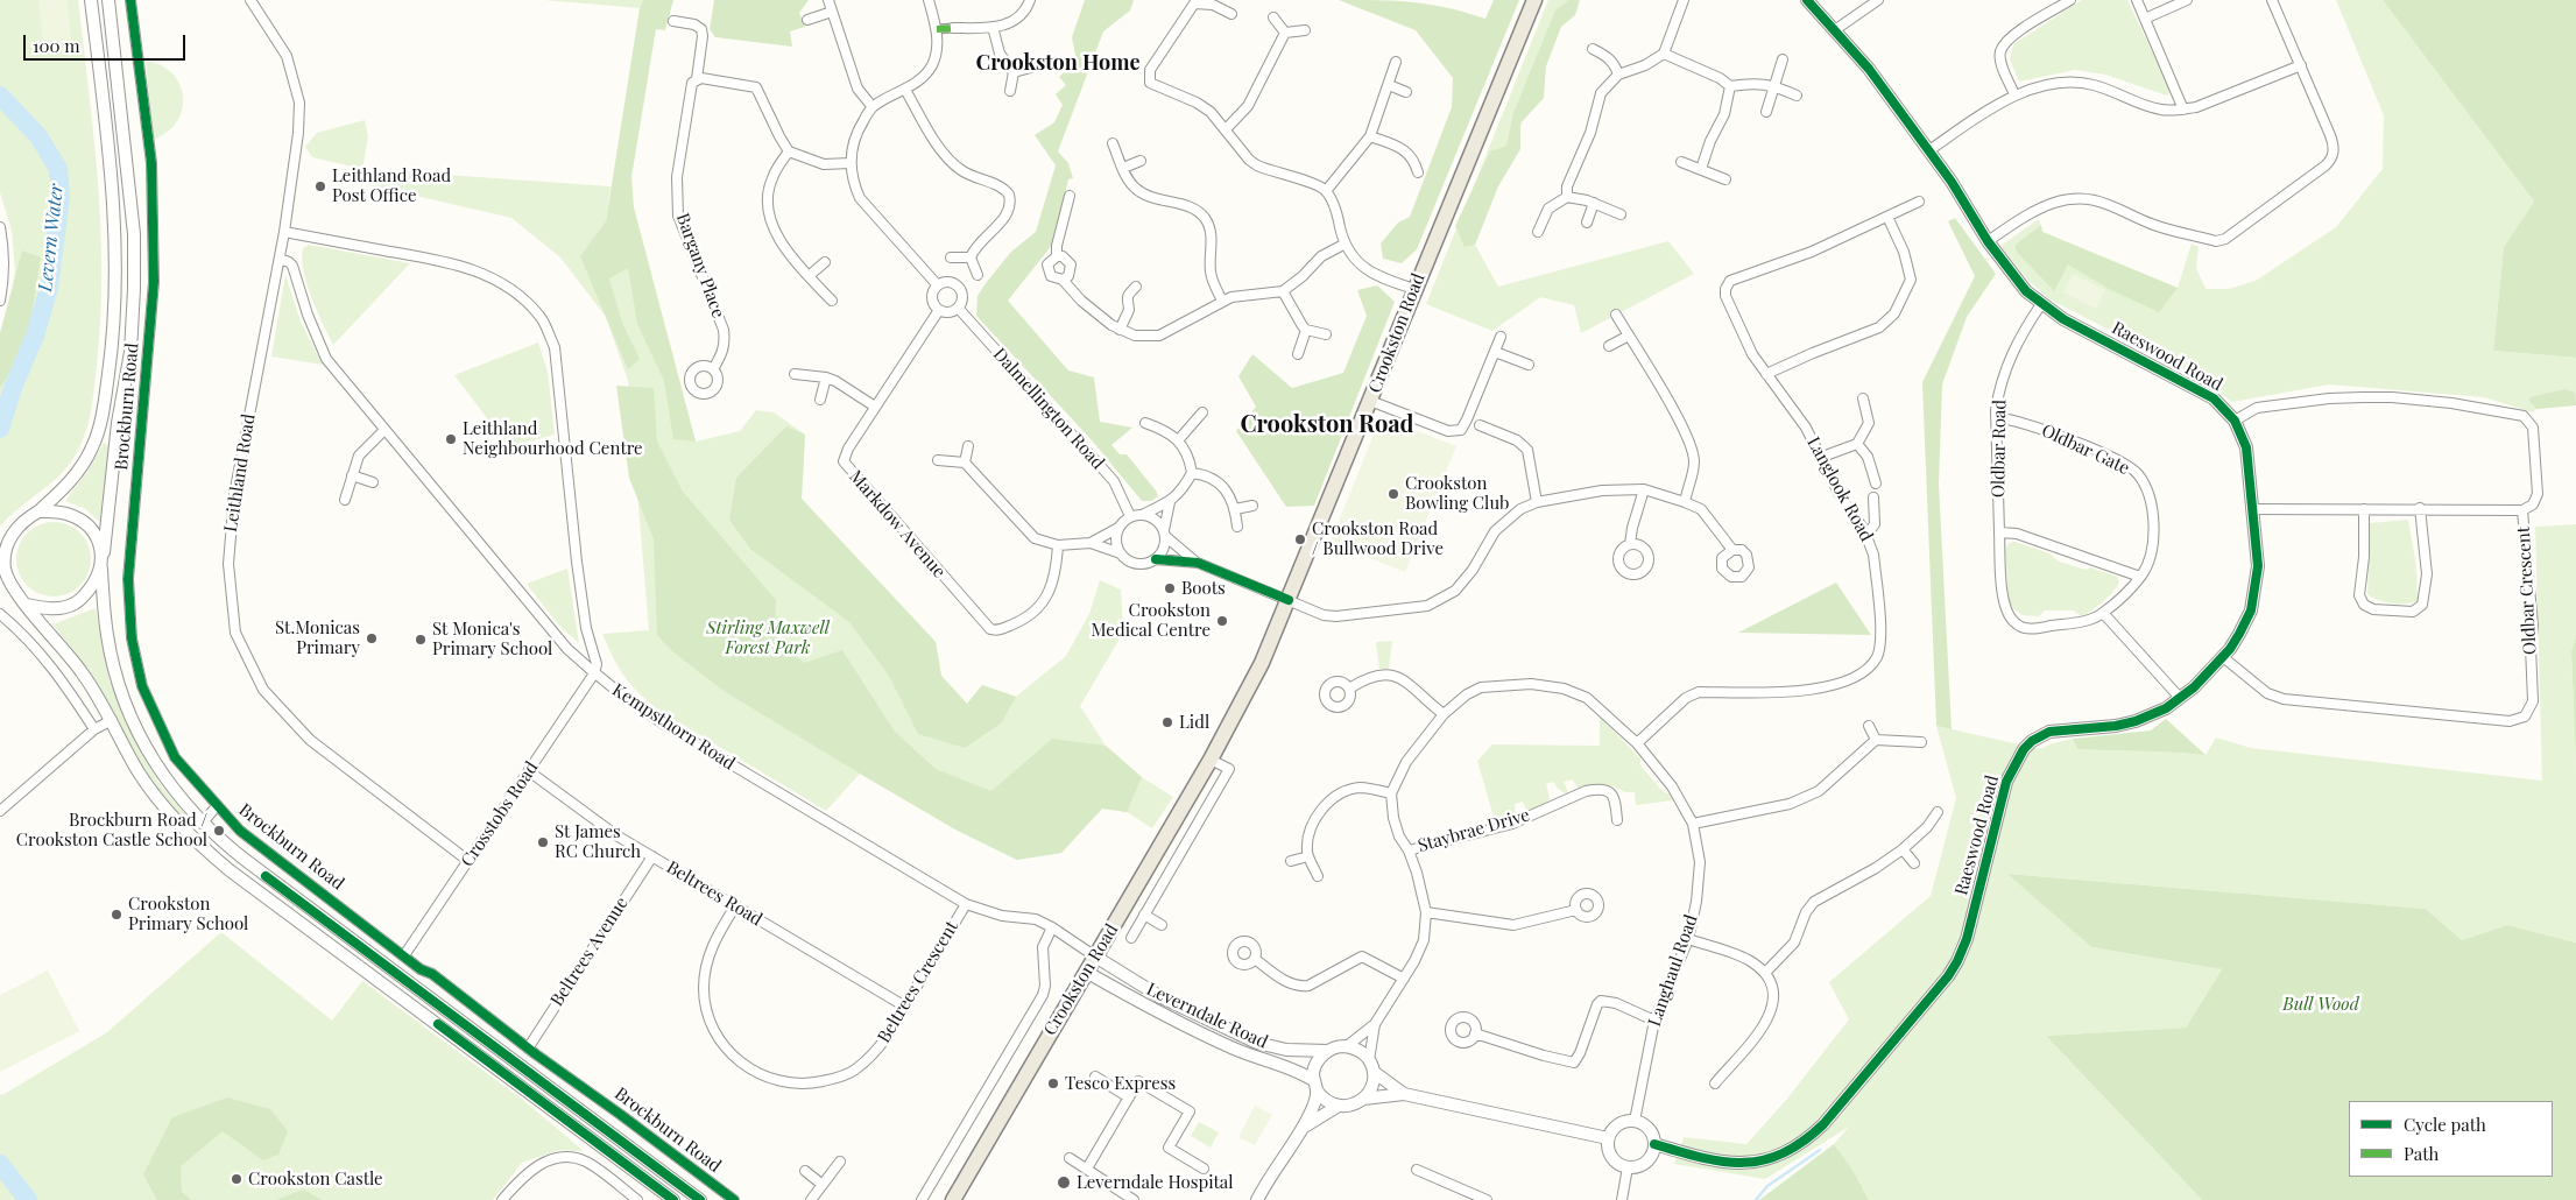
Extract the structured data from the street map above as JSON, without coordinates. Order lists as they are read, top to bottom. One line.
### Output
{"streets":{"main road":["Crookston Road"],"street":["Bargany Place","Raeswood Road","Brockburn Road","Dalmellington Road","Oldbar Road","Oldbar Gate","Leithland Road","Langlook Road","Markdow Avenue","Oldbar Crescent","Kempsthorn Road","Crosstobs Road","Staybrae Drive","Beltrees Road","Beltrees Avenue","Langhaul Road","Beltrees Crescent","Leverndale Road"]},"crossings":[["Crookston Road","Kempsthorn Road"],["Crookston Road","Leverndale Road"],["Raeswood Road","Oldbar Road"],["Raeswood Road","Oldbar Crescent"],["Raeswood Road","Langhaul Road"],["Brockburn Road","Crosstobs Road"],["Brockburn Road","Beltrees Avenue"],["Dalmellington Road","Markdow Avenue"],["Oldbar Road","Oldbar Gate"],["Leithland Road","Kempsthorn Road"],["Leithland Road","Crosstobs Road"],["Langlook Road","Langhaul Road"],["Kempsthorn Road","Crosstobs Road"],["Kempsthorn Road","Beltrees Crescent"],["Kempsthorn Road","Leverndale Road"],["Crosstobs Road","Beltrees Road"],["Beltrees Road","Beltrees Avenue"],["Beltrees Road","Beltrees Crescent"]],"districts":["Crookston Home","Crookston Road"],"water":["Levern Water"],"parks":["Stirling Maxwell Forest Park","Bull Wood"],"places":["Leithland Road Post Office","Leithland Neighbourhood Centre","Crookston Bowling Club","Crookston Road / Bullwood Drive","Boots","Crookston Medical Centre","St.Monicas Primary","St Monica's Primary School","Lidl","Brockburn Road / Crookston Castle School","St James RC Church","Crookston Primary School","Tesco Express","Crookston Castle","Leverndale Hospital"],"legend":["Cycle path","Path"],"scale_bar":"100 m"}
